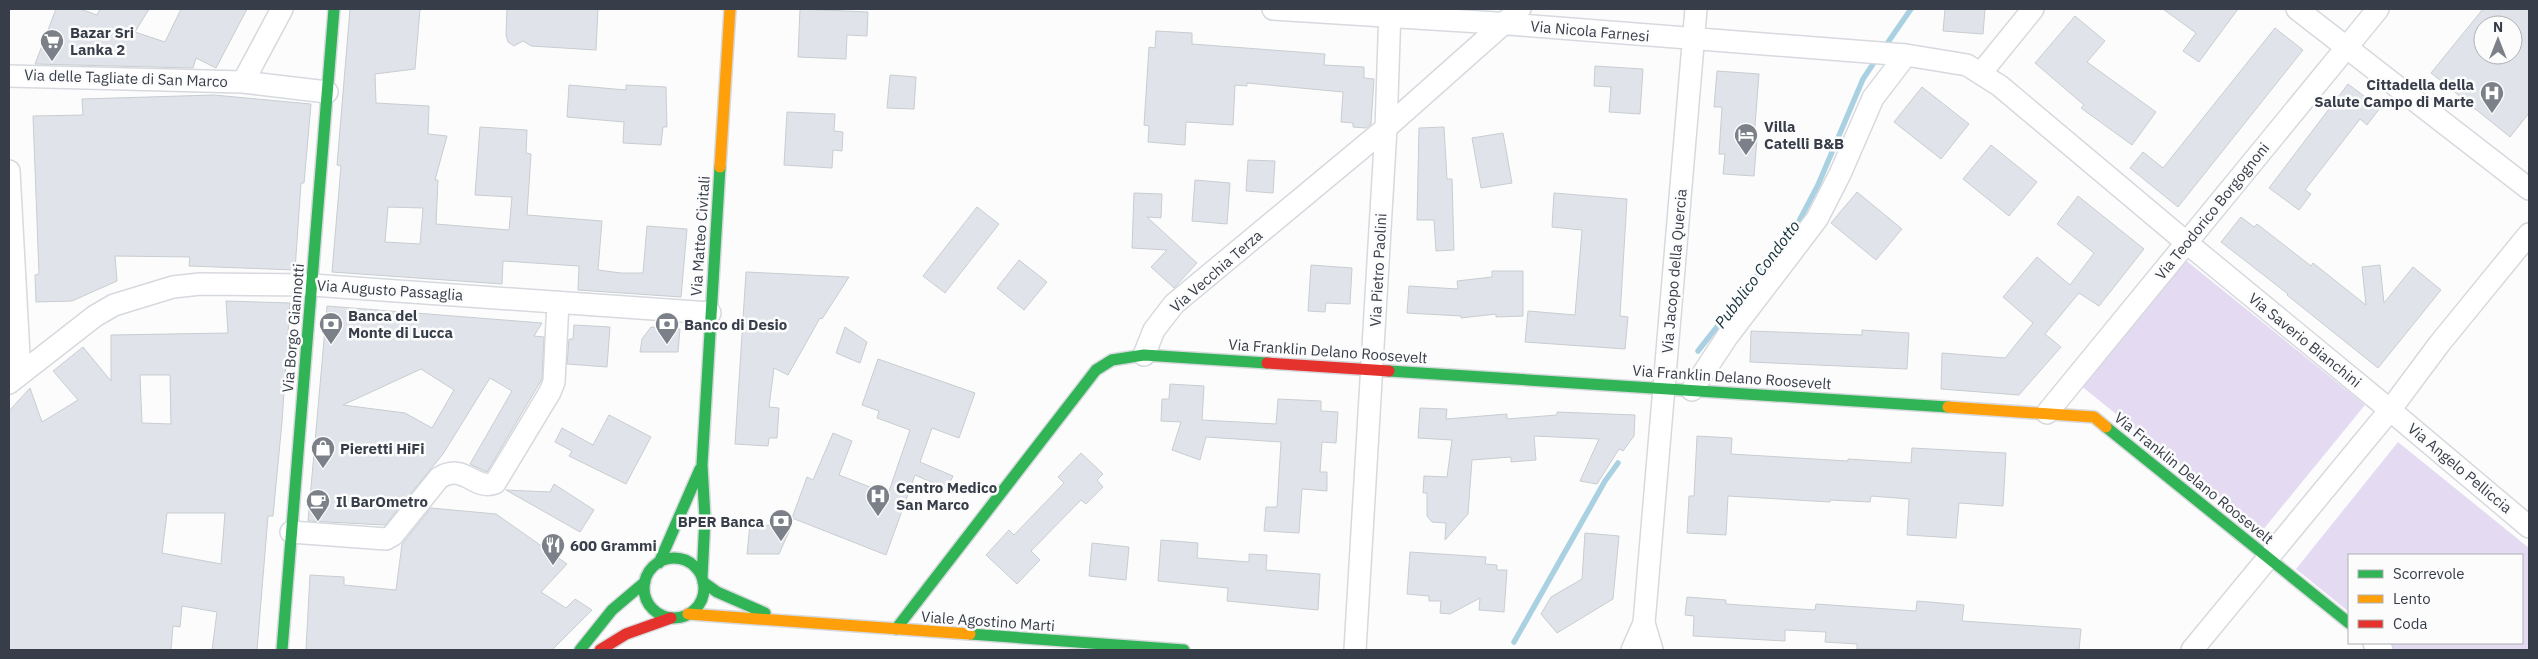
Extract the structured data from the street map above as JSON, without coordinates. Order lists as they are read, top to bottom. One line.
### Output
{"streets":{"street":["Via Nicola Farnesi","Via delle Tagliate di San Marco","Via Teodorico Borgognoni","Via Matteo Civitali","Via Pietro Paolini","Via Vecchia Terza","Via Jacopo della Quercia","Via Augusto Passaglia","Via Borgo Giannotti","Via Saverio Bianchini","Via Franklin Delano Roosevelt","Via Angelo Pelliccia","Viale Agostino Marti"]},"crossings":[["Via Nicola Farnesi","Via Pietro Paolini"],["Via Nicola Farnesi","Via Vecchia Terza"],["Via Nicola Farnesi","Via Jacopo della Quercia"],["Via Nicola Farnesi","Via Saverio Bianchini"],["Via delle Tagliate di San Marco","Via Borgo Giannotti"],["Via Teodorico Borgognoni","Via Saverio Bianchini"],["Via Teodorico Borgognoni","Via Franklin Delano Roosevelt"],["Via Matteo Civitali","Via Augusto Passaglia"],["Via Matteo Civitali","Viale Agostino Marti"],["Via Pietro Paolini","Via Vecchia Terza"],["Via Pietro Paolini","Via Franklin Delano Roosevelt"],["Via Vecchia Terza","Via Franklin Delano Roosevelt"],["Via Jacopo della Quercia","Via Franklin Delano Roosevelt"],["Via Augusto Passaglia","Via Borgo Giannotti"],["Via Saverio Bianchini","Via Angelo Pelliccia"]],"water":["Pubblico Condotto"],"places":{"supermarket":["Bazar Sri Lanka 2"],"hospital":["Cittadella della Salute Campo di Marte","Centro Medico San Marco"],"hotel":["Villa Catelli B&B"],"bank":["Banca del Monte di Lucca","Banco di Desio","BPER Banca"],"shop":["Pieretti HiFi"],"cafe":["Il BarOmetro"],"restaurant":["600 Grammi"]},"legend":["Scorrevole","Lento","Coda"],"north":"top"}
